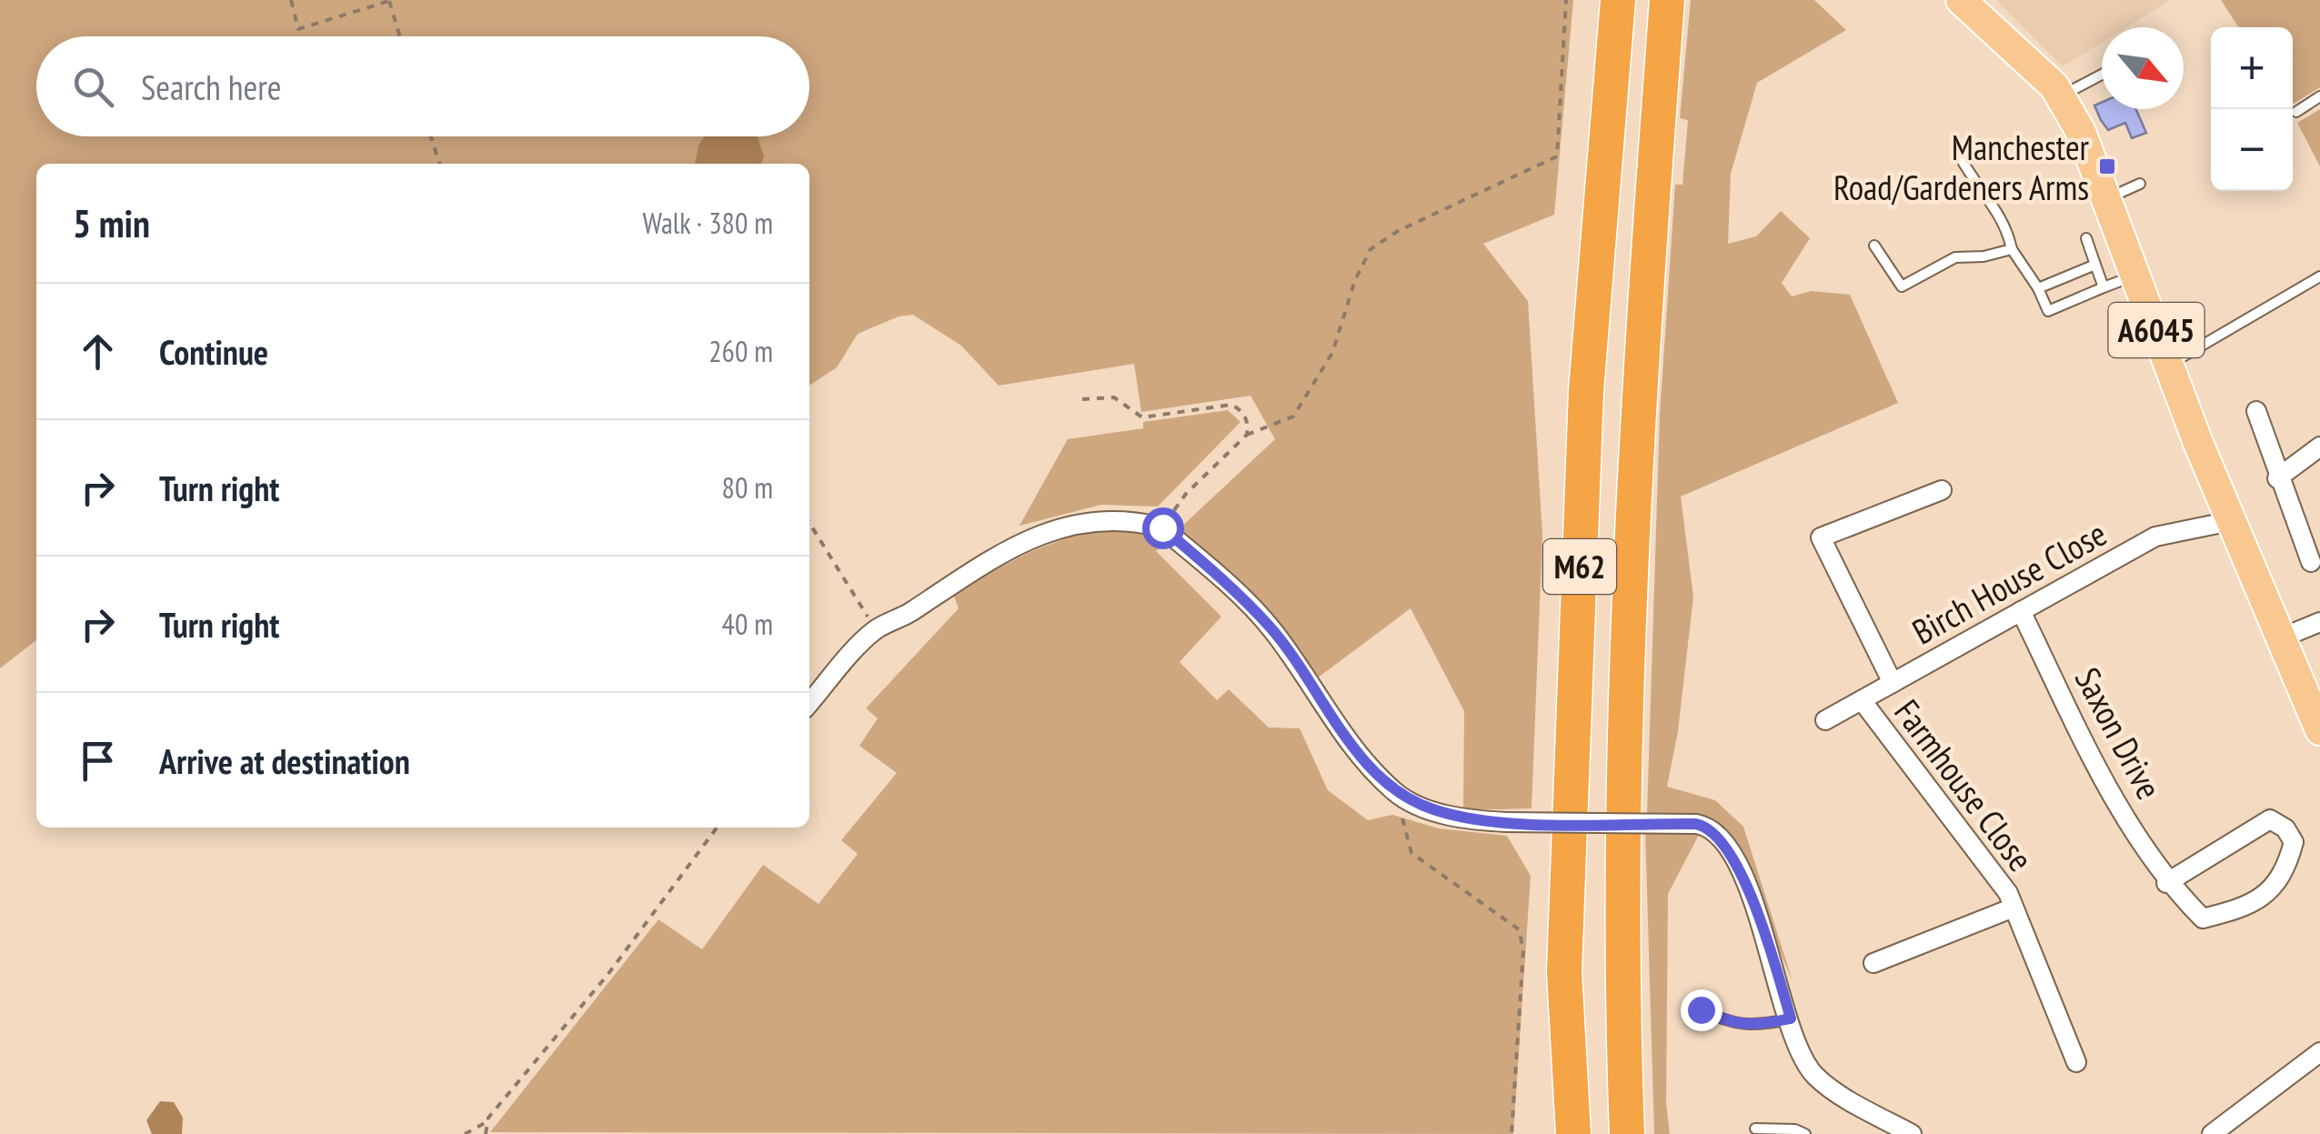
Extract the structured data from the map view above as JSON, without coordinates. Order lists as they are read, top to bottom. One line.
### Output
{"streets":{"highway":["M62"],"main road":["A6045"],"street":["Birch House Close","Saxon Drive","Farmhouse Close"]},"crossings":[["A6045","Birch House Close"],["Birch House Close","Saxon Drive"],["Birch House Close","Farmhouse Close"]],"places":{"transit":["Manchester Road/Gardeners Arms"]},"north":"bottom right","page":{"map_buttons":["+","−"],"search":"Search here","heading":["5 min","Walk · 380 m"],"list":[["Continue","260 m"],["Turn right","80 m"],["Turn right","40 m"],"Arrive at destination"]}}
